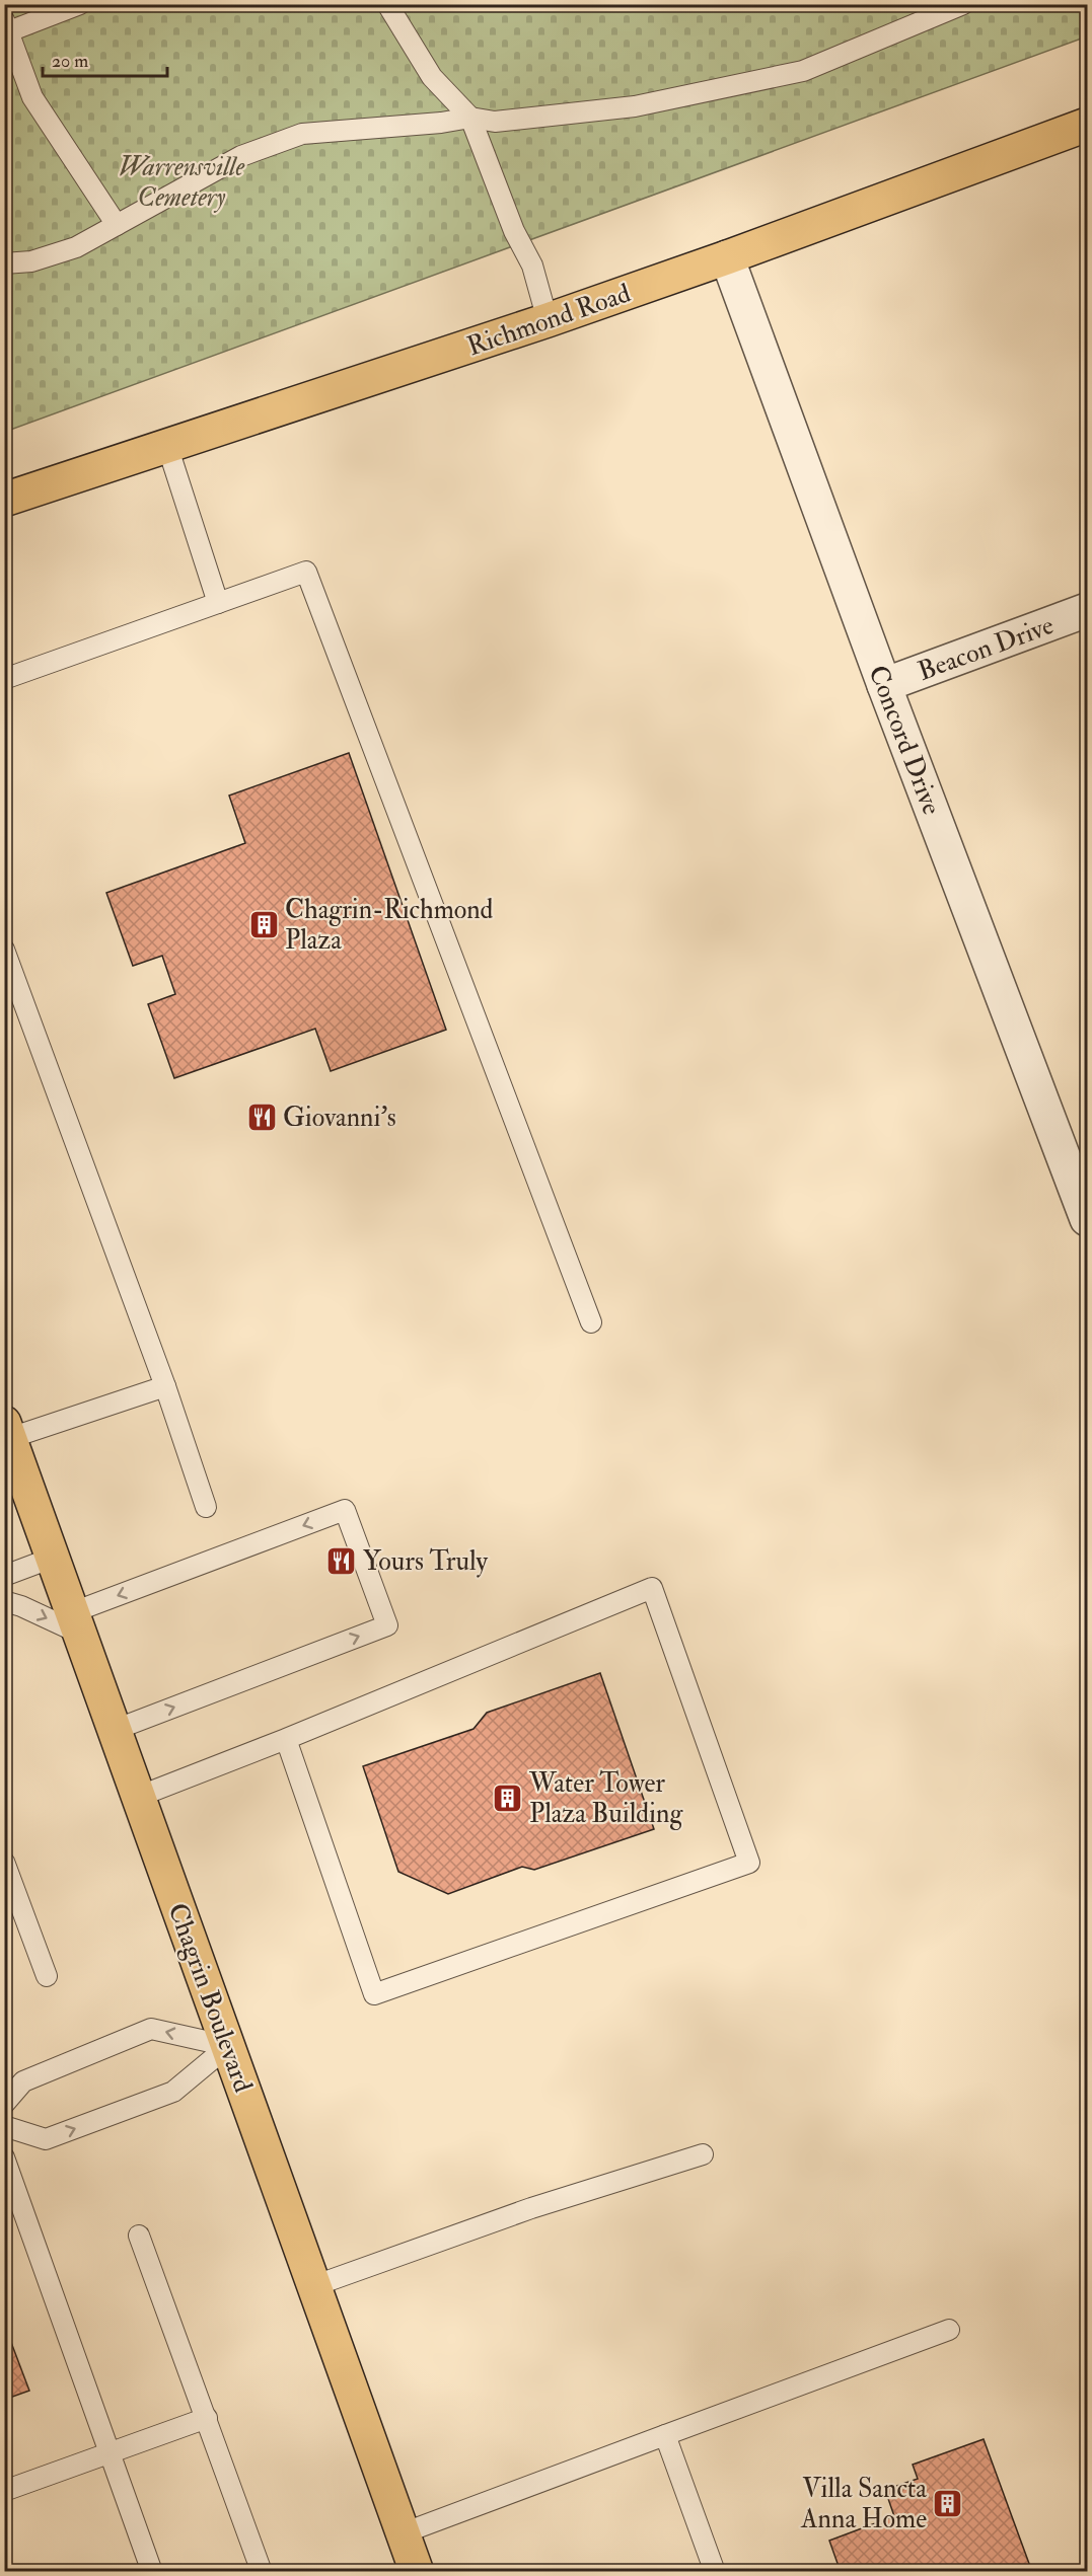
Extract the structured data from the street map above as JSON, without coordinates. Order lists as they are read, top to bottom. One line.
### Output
{"streets":{"main road":["Richmond Road","Chagrin Boulevard"],"street":["Beacon Drive","Concord Drive"]},"crossings":[["Richmond Road","Concord Drive"],["Beacon Drive","Concord Drive"]],"parks":["Warrensville Cemetery"],"places":{"building":["Chagrin-Richmond Plaza","Water Tower Plaza Building","Villa Sancta Anna Home"],"restaurant":["Giovanni's","Yours Truly"]},"scale_bar":"20 m"}
